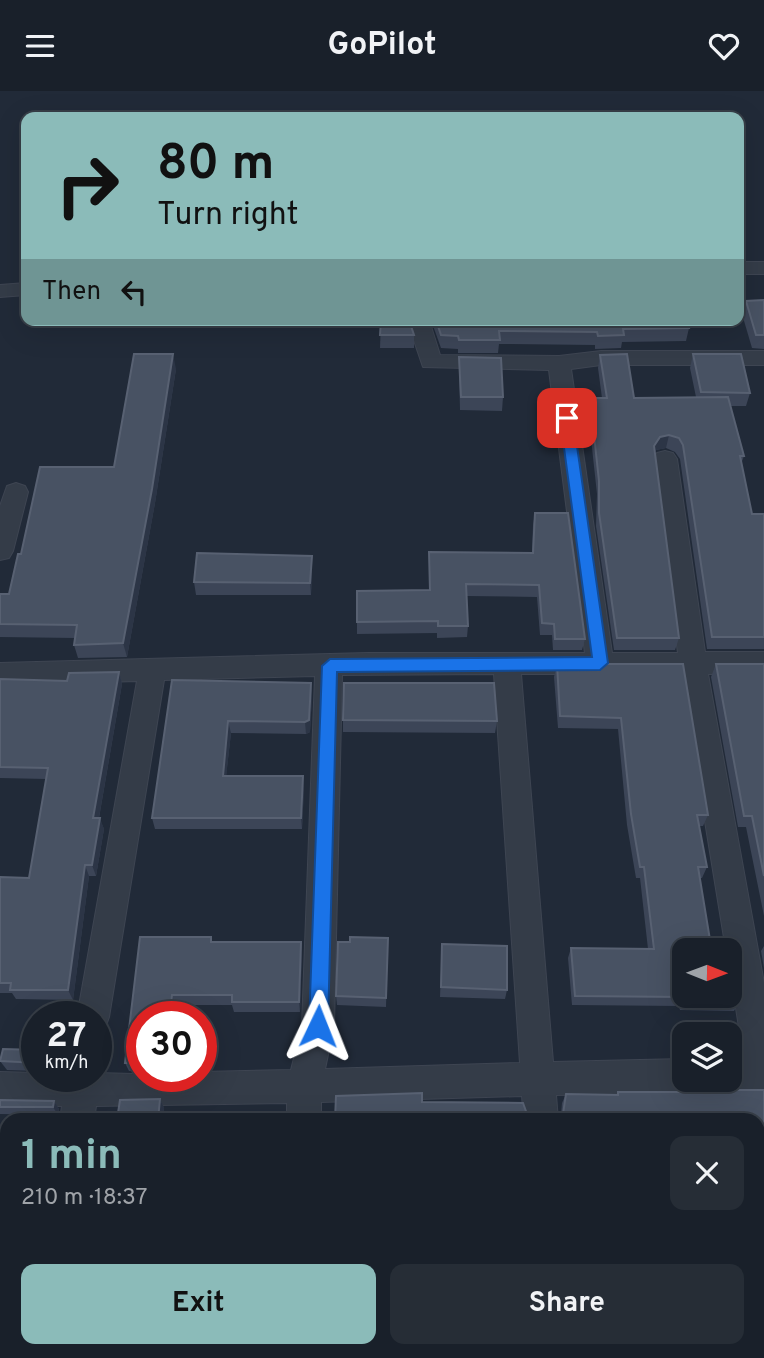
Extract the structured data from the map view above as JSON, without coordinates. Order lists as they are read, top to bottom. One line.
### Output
{"north":"right","page":{"header":"GoPilot","turn":["80 m","Turn right"],"then":"Then","speed":"27 km/h","limit":"30","heading":["1 min","210 m · 18:37"],"buttons":["Exit","Share"]}}
